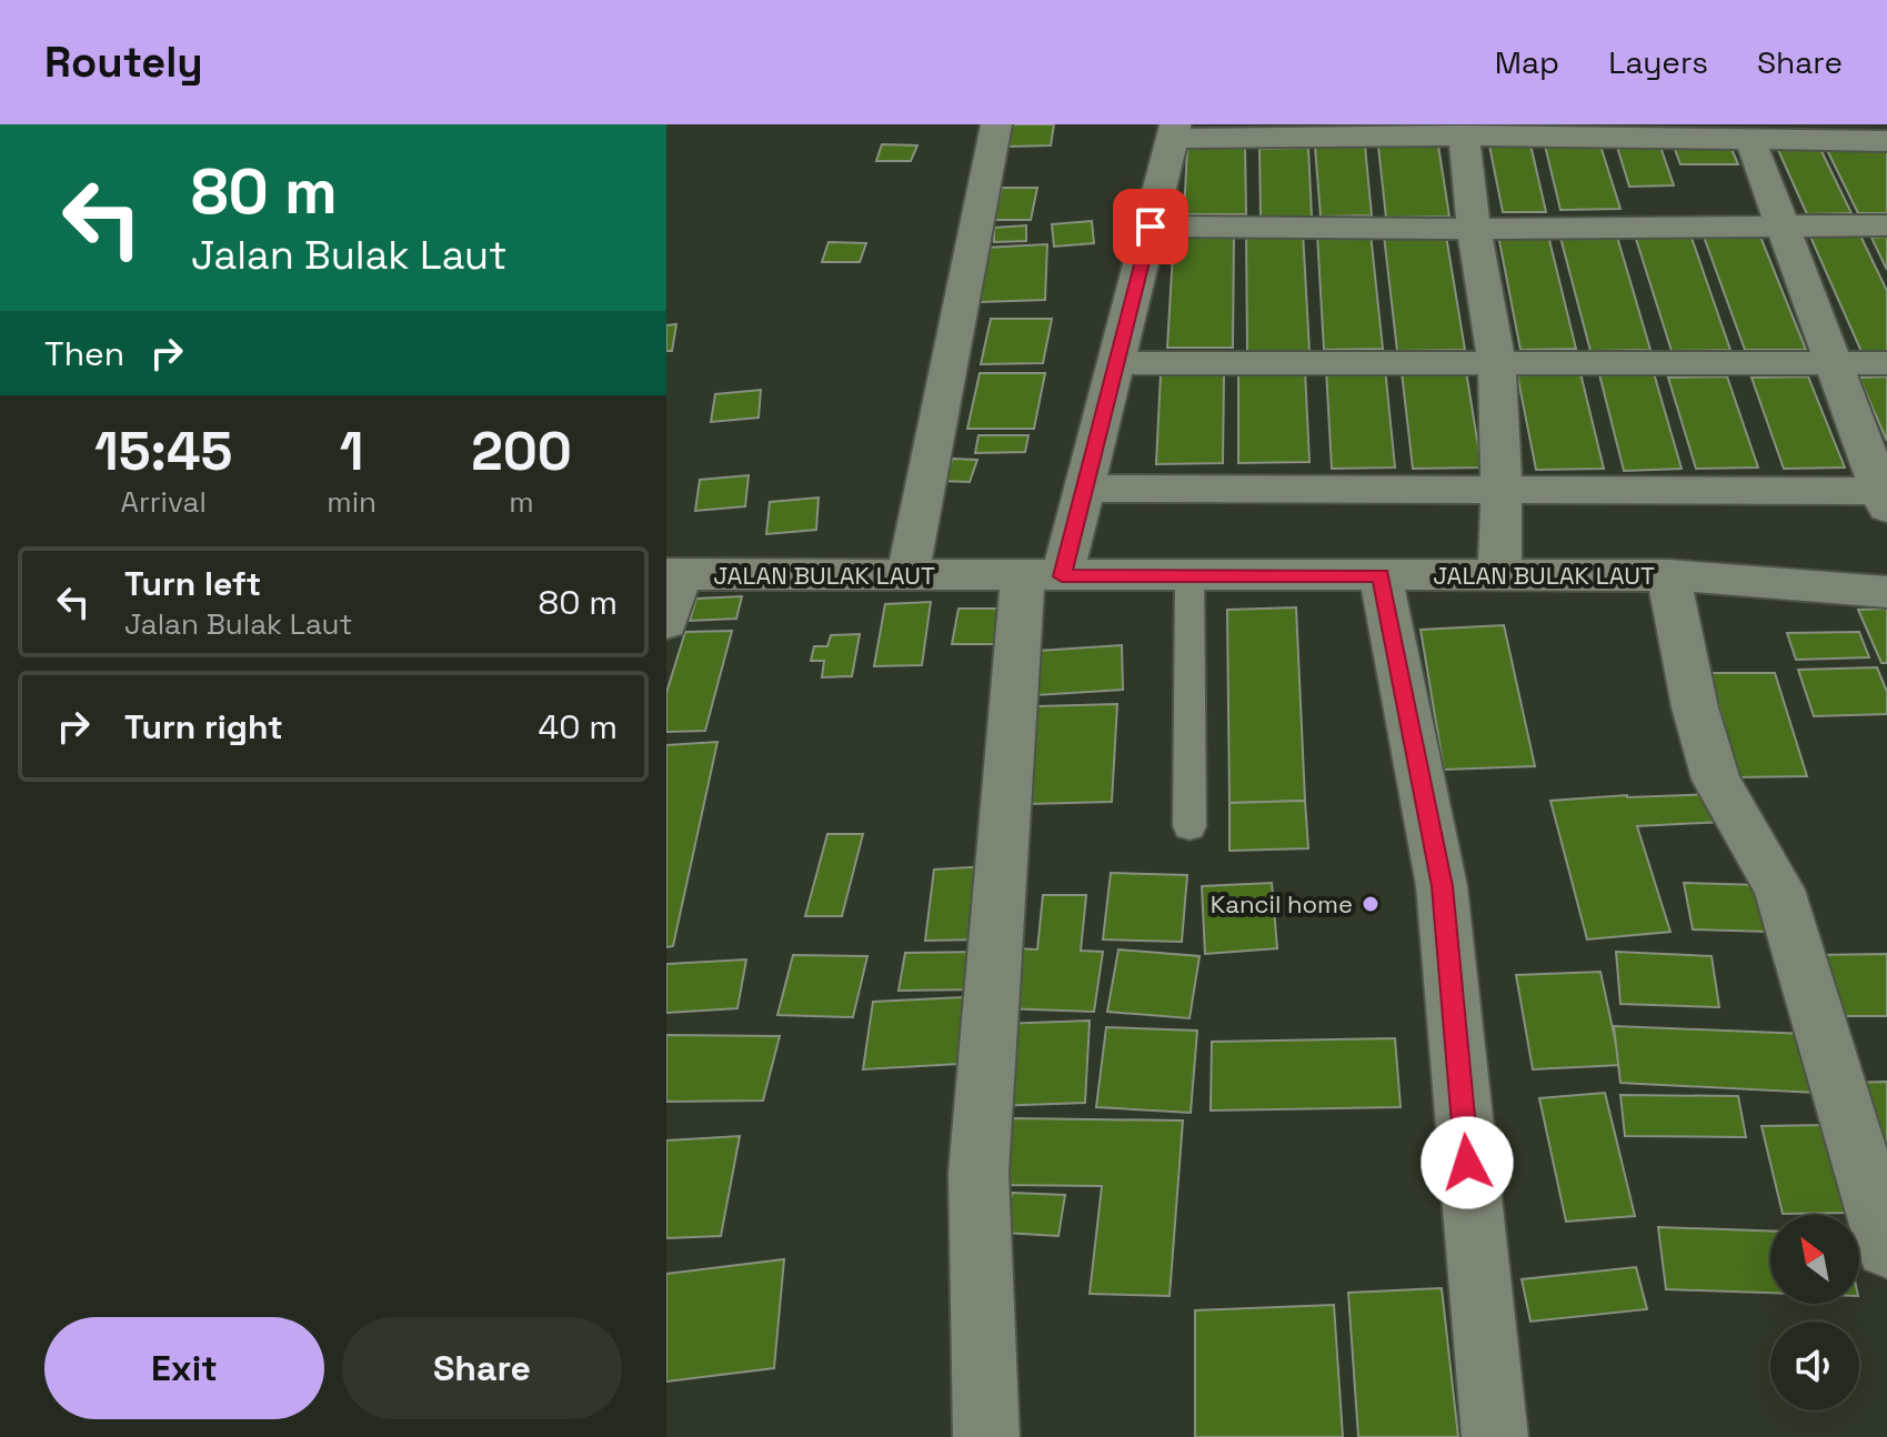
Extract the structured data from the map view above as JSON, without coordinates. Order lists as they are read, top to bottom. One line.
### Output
{"streets":{"street":["JALAN BULAK LAUT"]},"places":["Kancil home"],"north":"top left","page":{"header":"Routely","nav":["Map","Layers","Share"],"turn":["80 m","Jalan Bulak Laut"],"then":"Then","eta":["15:45","Arrival","1","min","200","m"],"list":[{"name":"Turn left","note":"Jalan Bulak Laut","value":"80 m"},{"name":"Turn right","value":"40 m"}],"buttons":["Exit","Share"]}}
